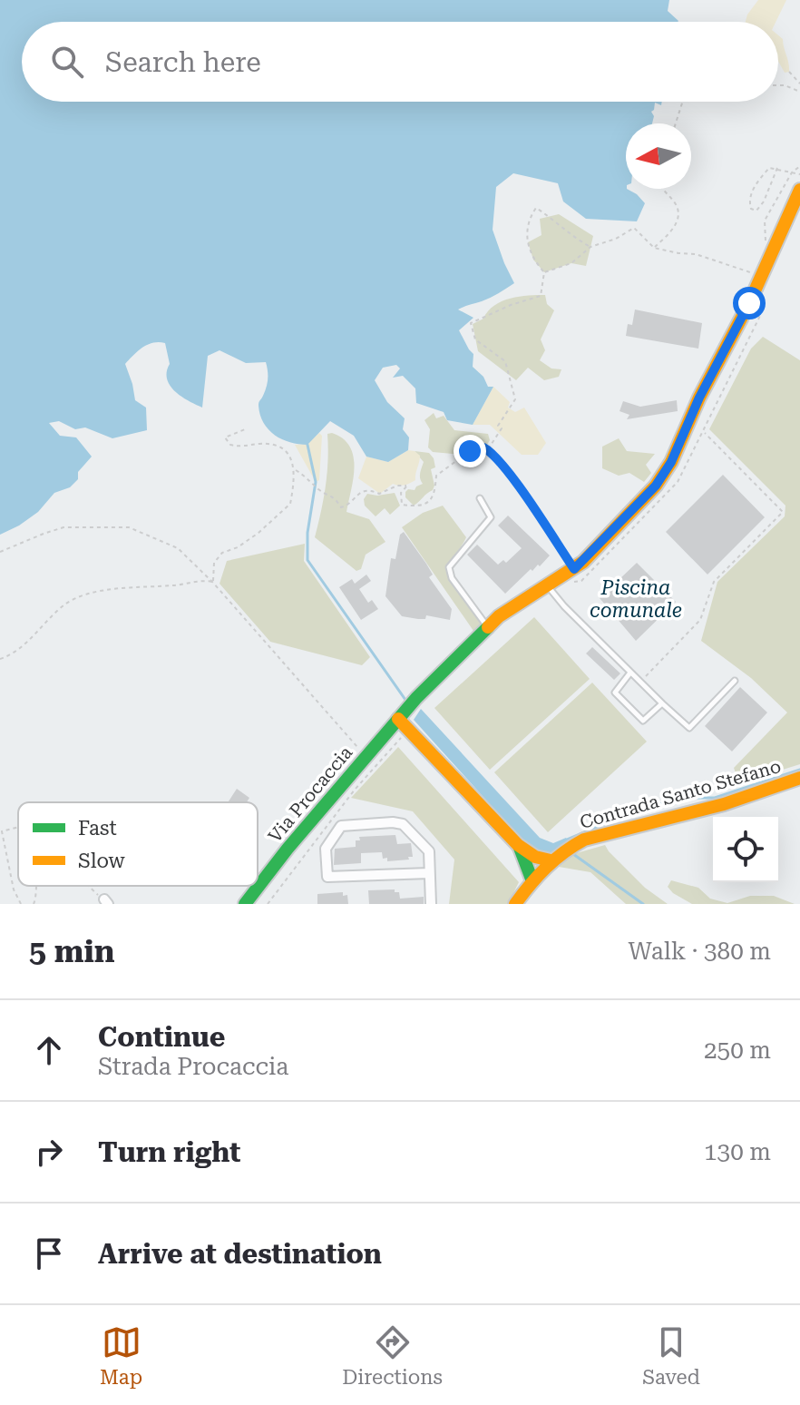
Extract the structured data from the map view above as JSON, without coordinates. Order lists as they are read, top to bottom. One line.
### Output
{"streets":{"street":["Via Procaccia","Contrada Santo Stefano"]},"water":["Piscina comunale"],"legend":["Fast","Slow"],"north":"left","page":{"search":"Search here","heading":["5 min","Walk · 380 m"],"list":[["Continue","Strada Procaccia","250 m"],["Turn right","130 m"],"Arrive at destination"],"nav":["Map","Directions","Saved"]}}
